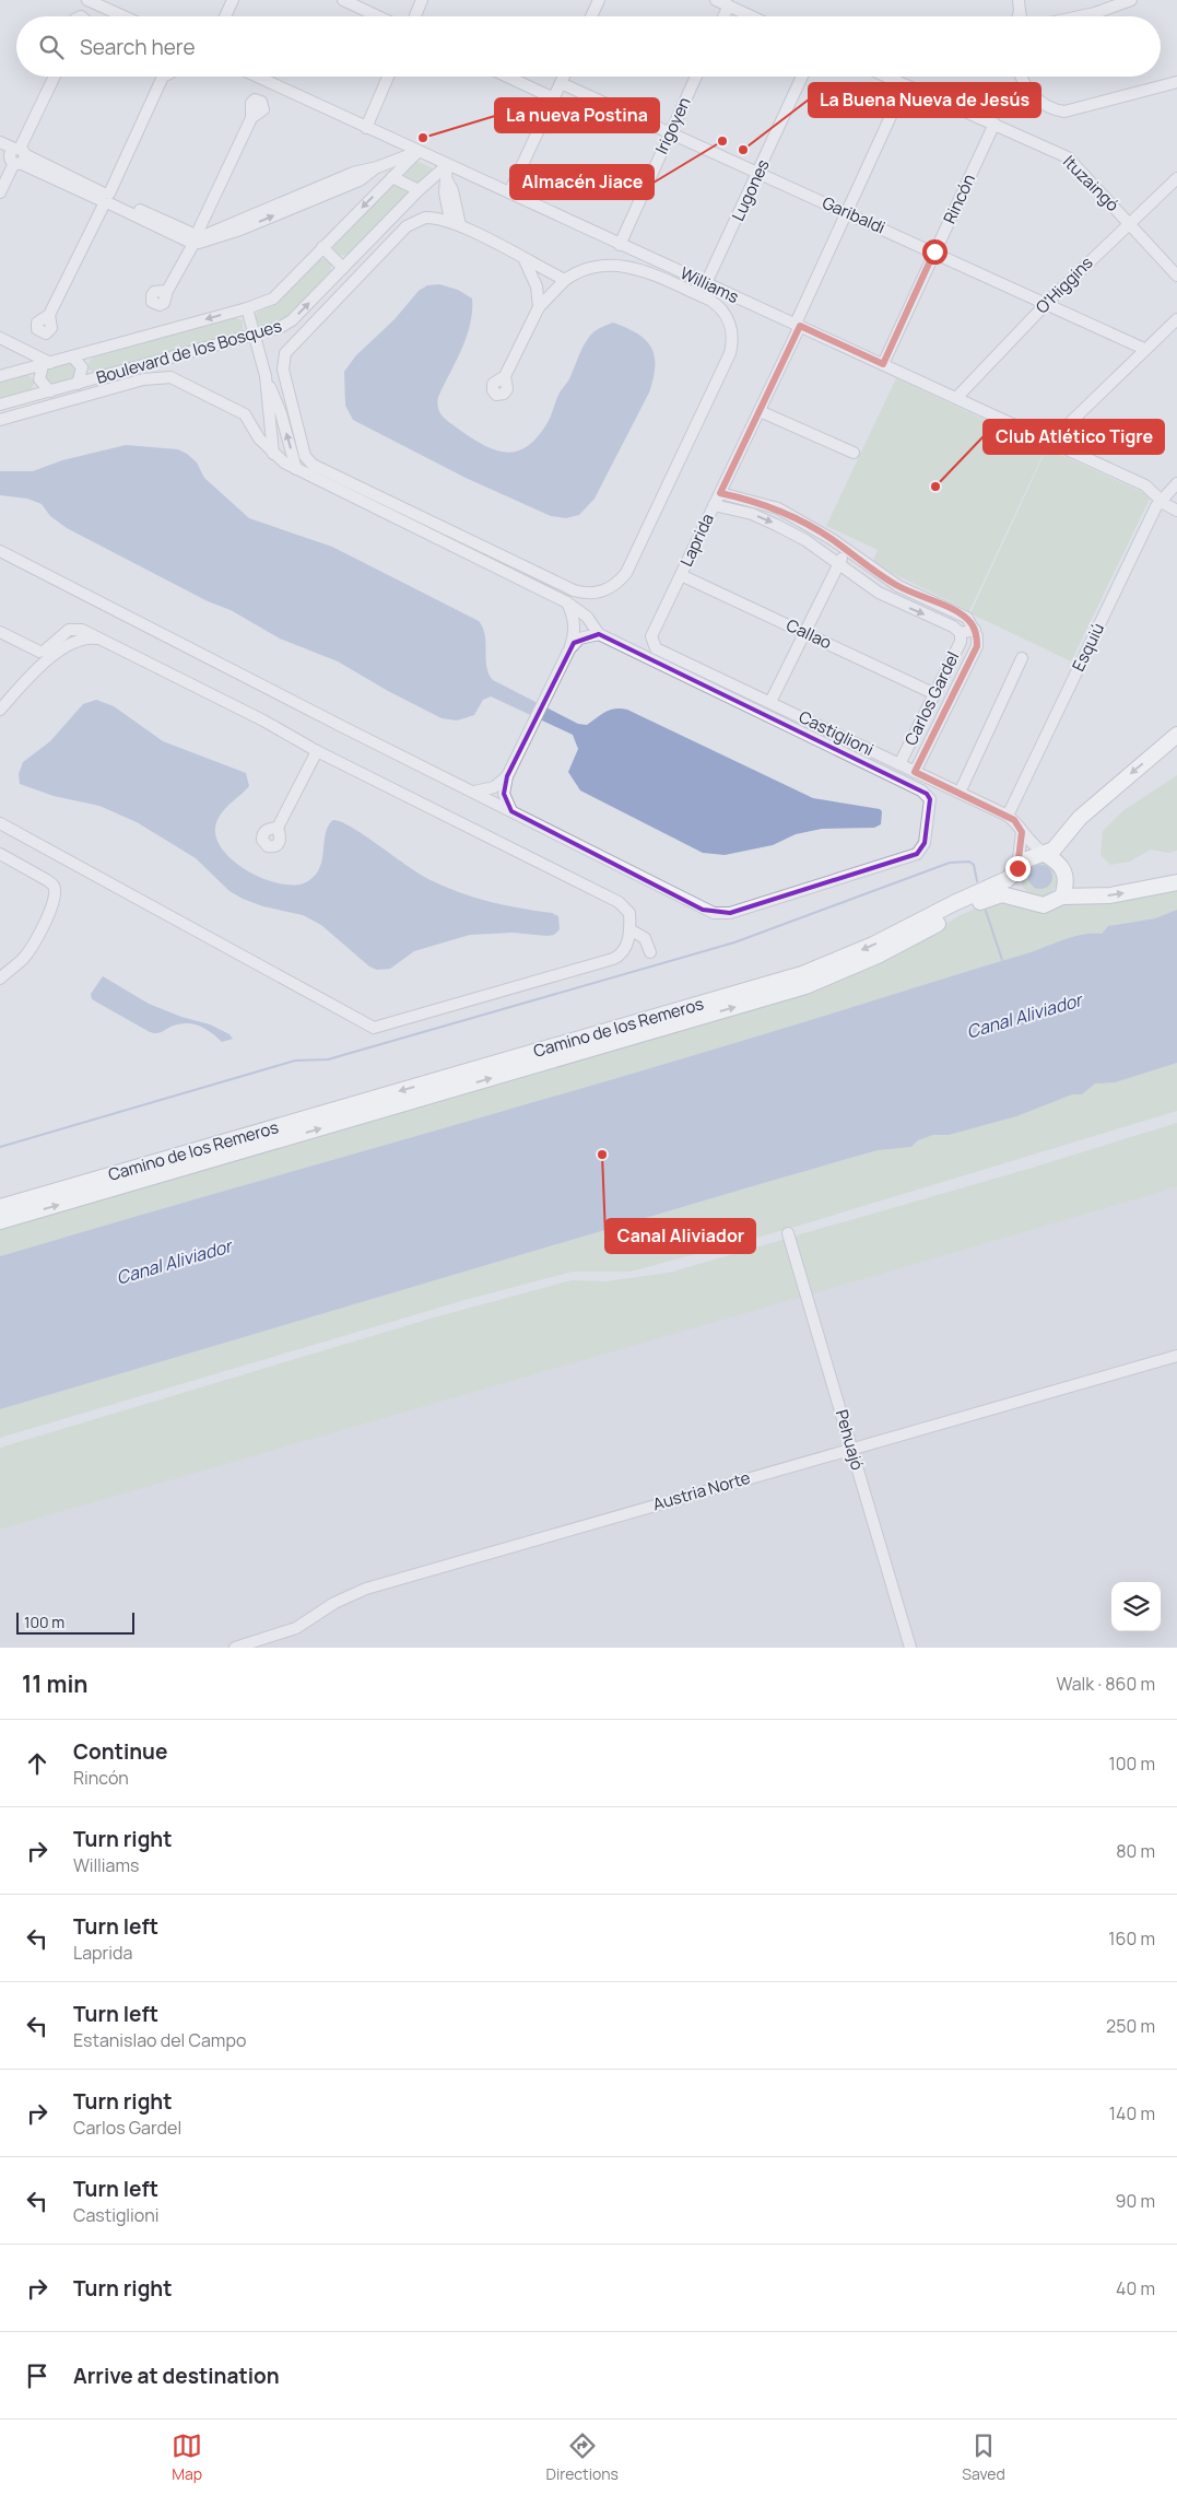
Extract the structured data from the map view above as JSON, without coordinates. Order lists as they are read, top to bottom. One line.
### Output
{"streets":{"main road":["Camino de los Remeros"],"street":["Irigoyen","Ituzaingó","Lugones","Rincón","Garibaldi","Williams","O'Higgins","Boulevard de los Bosques","Laprida","Callao","Esquiú","Carlos Gardel","Castiglioni","Pehuajó","Austria Norte"]},"crossings":[["Irigoyen","Garibaldi"],["Irigoyen","Williams"],["Ituzaingó","Rincón"],["Ituzaingó","O'Higgins"],["Ituzaingó","Laprida"],["Lugones","Garibaldi"],["Lugones","Williams"],["Rincón","Garibaldi"],["Rincón","Williams"],["Garibaldi","O'Higgins"],["Garibaldi","Laprida"],["Williams","O'Higgins"],["Williams","Boulevard de los Bosques"],["Williams","Laprida"],["Williams","Esquiú"],["Laprida","Callao"],["Laprida","Castiglioni"],["Callao","Carlos Gardel"],["Esquiú","Castiglioni"],["Carlos Gardel","Castiglioni"],["Castiglioni","Camino de los Remeros"],["Pehuajó","Austria Norte"]],"water":["Canal Aliviador"],"places":["La nueva Postina","Almacén Jiace","La Buena Nueva de Jesús","Club Atlético Tigre","Canal Aliviador"],"scale_bar":"100 m","page":{"search":"Search here","scale":"100 m","heading":["11 min","Walk · 860 m"],"list":[["Continue","Rincón","100 m"],["Turn right","Williams","80 m"],["Turn left","Laprida","160 m"],["Turn left","Estanislao del Campo","250 m"],["Turn right","Carlos Gardel","140 m"],["Turn left","Castiglioni","90 m"],["Turn right","40 m"],"Arrive at destination"],"nav":["Map","Directions","Saved"]}}
